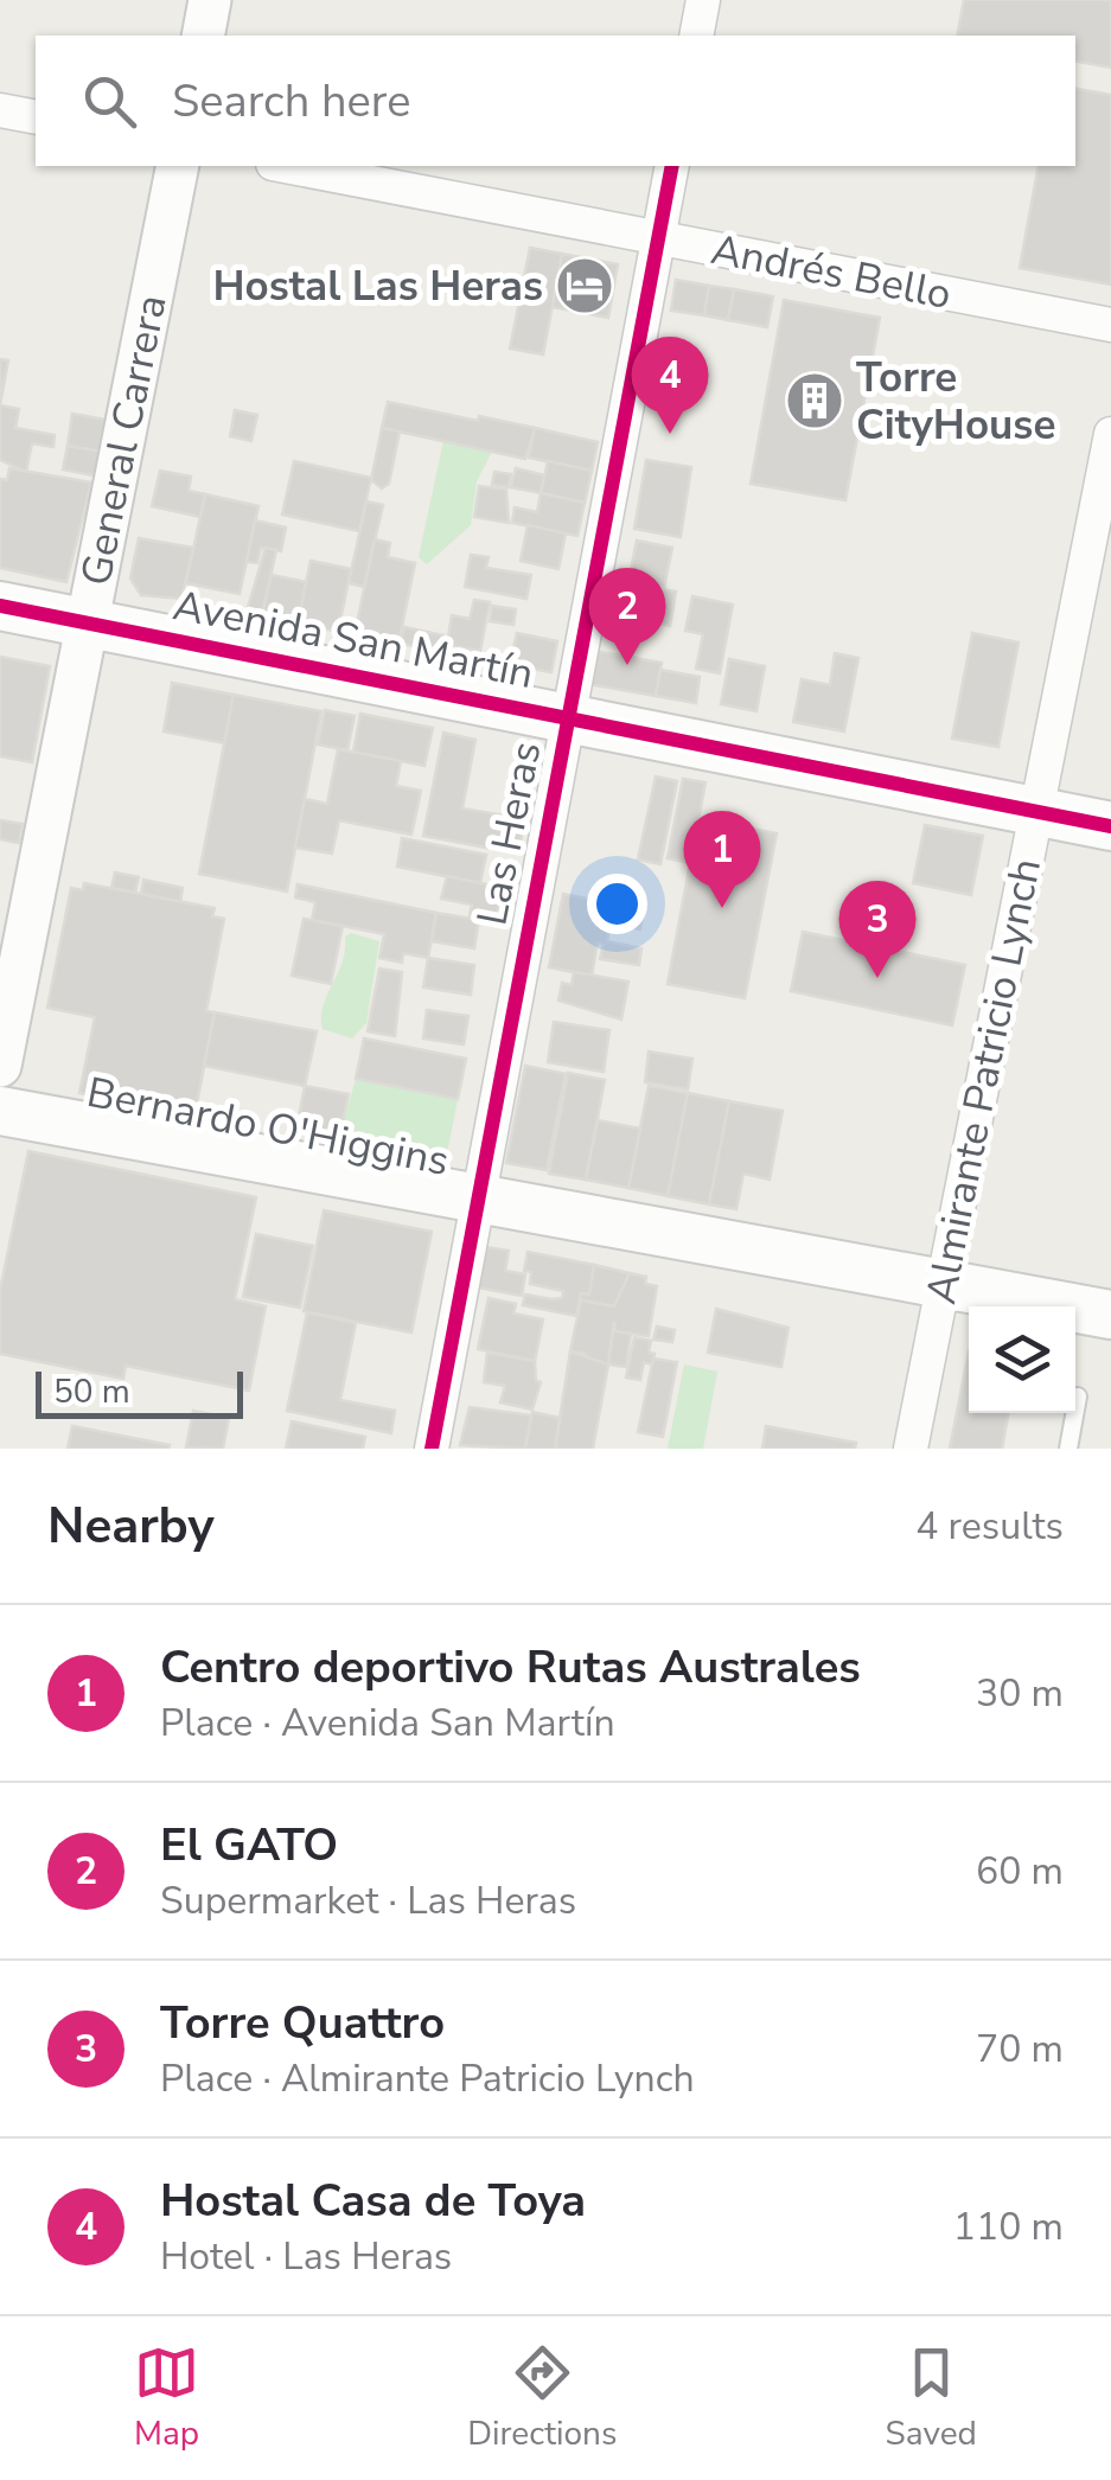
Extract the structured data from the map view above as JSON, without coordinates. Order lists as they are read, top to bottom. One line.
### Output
{"streets":{"main road":["Avenida San Martín","Bernardo O'Higgins"],"street":["Andrés Bello","General Carrera","Las Heras","Almirante Patricio Lynch"]},"crossings":[["Andrés Bello","Las Heras"],["General Carrera","Avenida San Martín"],["Avenida San Martín","Las Heras"],["Avenida San Martín","Almirante Patricio Lynch"],["Las Heras","Bernardo O'Higgins"],["Almirante Patricio Lynch","Bernardo O'Higgins"]],"places":{"hotel":["Hostal Las Heras"],"building":["Torre CityHouse"]},"scale_bar":"50 m","page":{"search":"Search here","pins":["4","2","1","3"],"scale":"50 m","heading":["Nearby","4 results"],"list":[{"mark":"1","name":"Centro deportivo Rutas Australes","note":"Place · Avenida San Martín","value":"30 m"},{"mark":"2","name":"El GATO","note":"Supermarket · Las Heras","value":"60 m"},{"mark":"3","name":"Torre Quattro","note":"Place · Almirante Patricio Lynch","value":"70 m"},{"mark":"4","name":"Hostal Casa de Toya","note":"Hotel · Las Heras","value":"110 m"}],"nav":["Map","Directions","Saved"]}}
